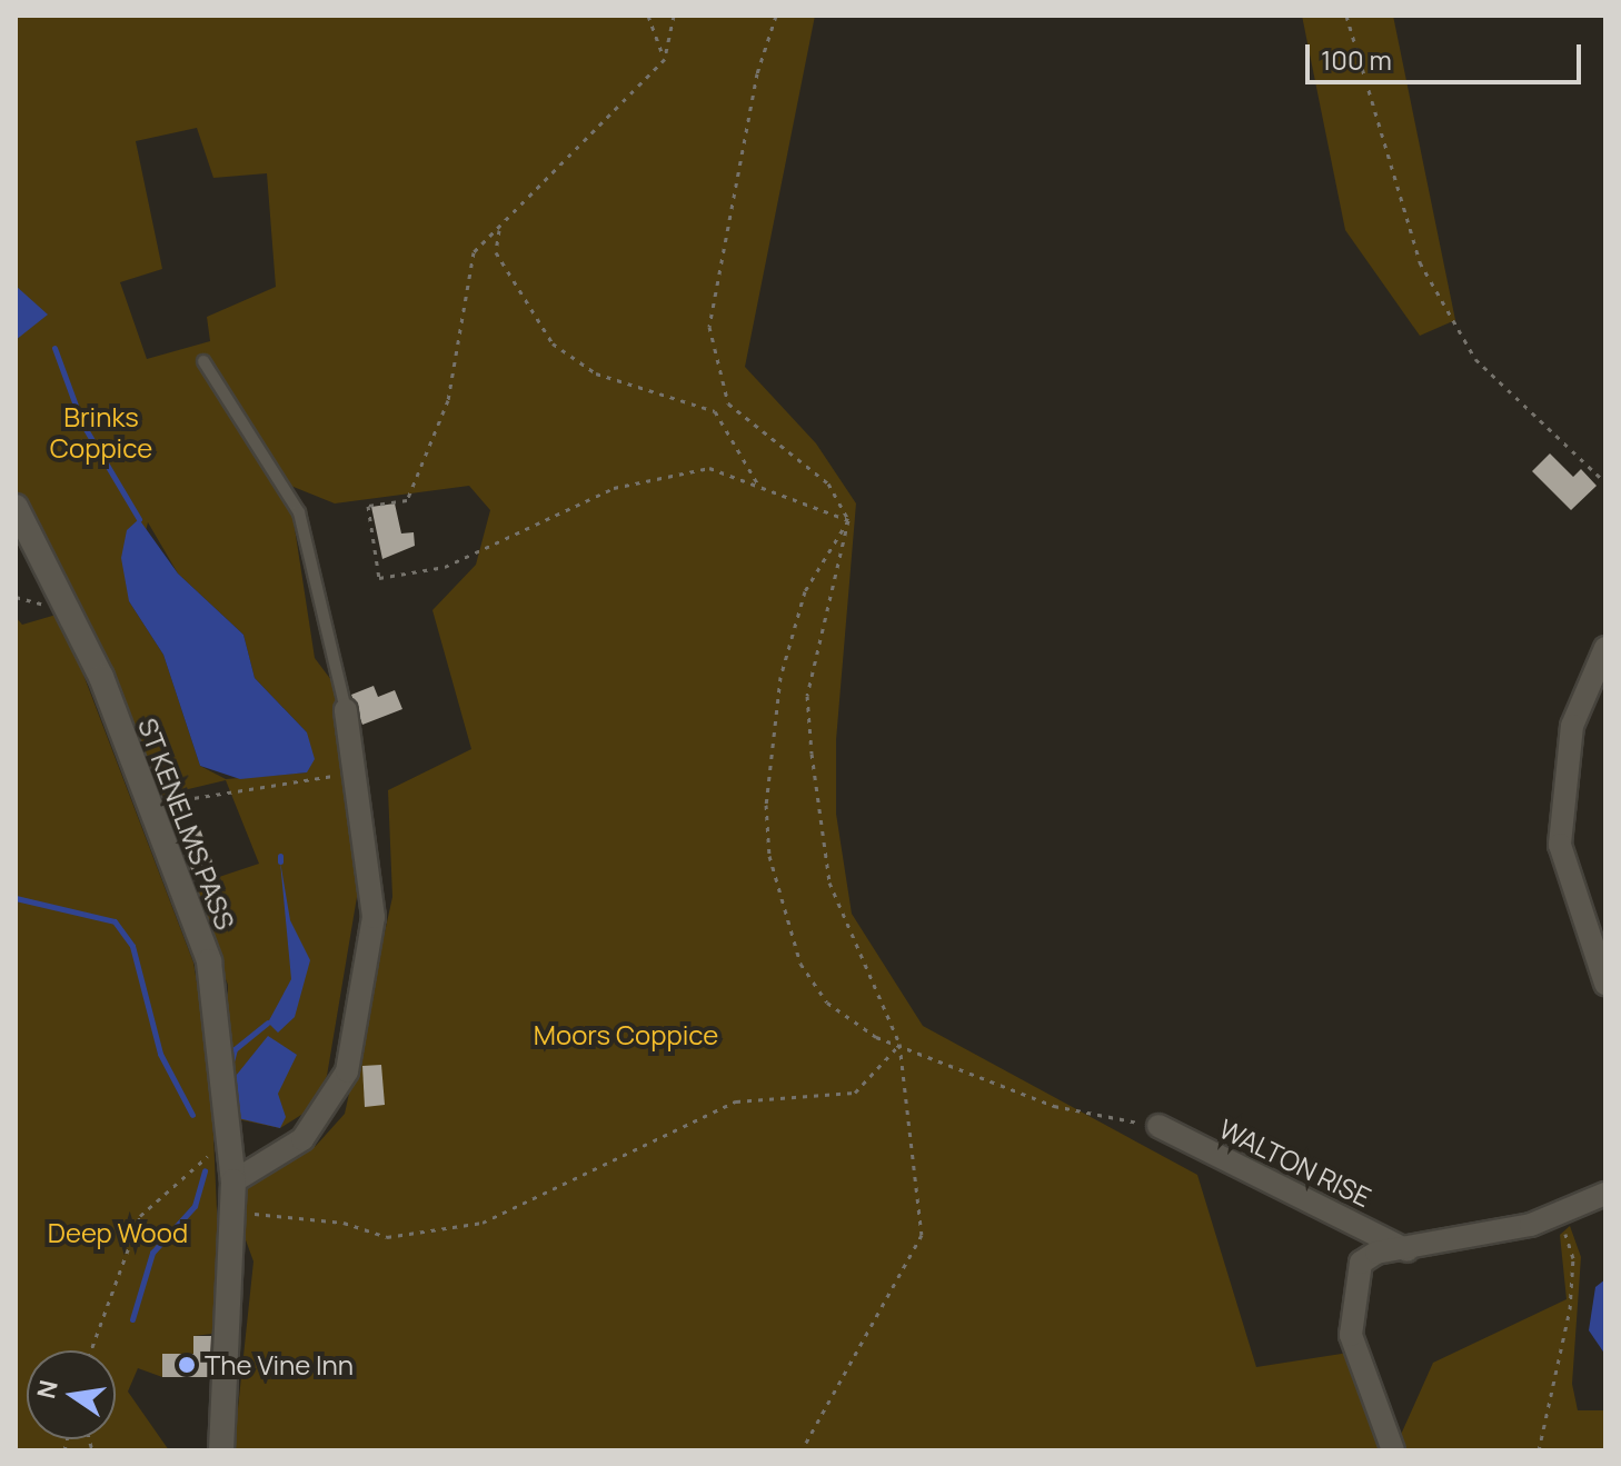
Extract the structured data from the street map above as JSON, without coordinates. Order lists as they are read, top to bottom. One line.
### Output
{"streets":{"street":["ST KENELMS PASS","WALTON RISE"]},"parks":["Brinks Coppice","Moors Coppice","Deep Wood"],"places":["The Vine Inn"],"scale_bar":"100 m","north":"left"}
